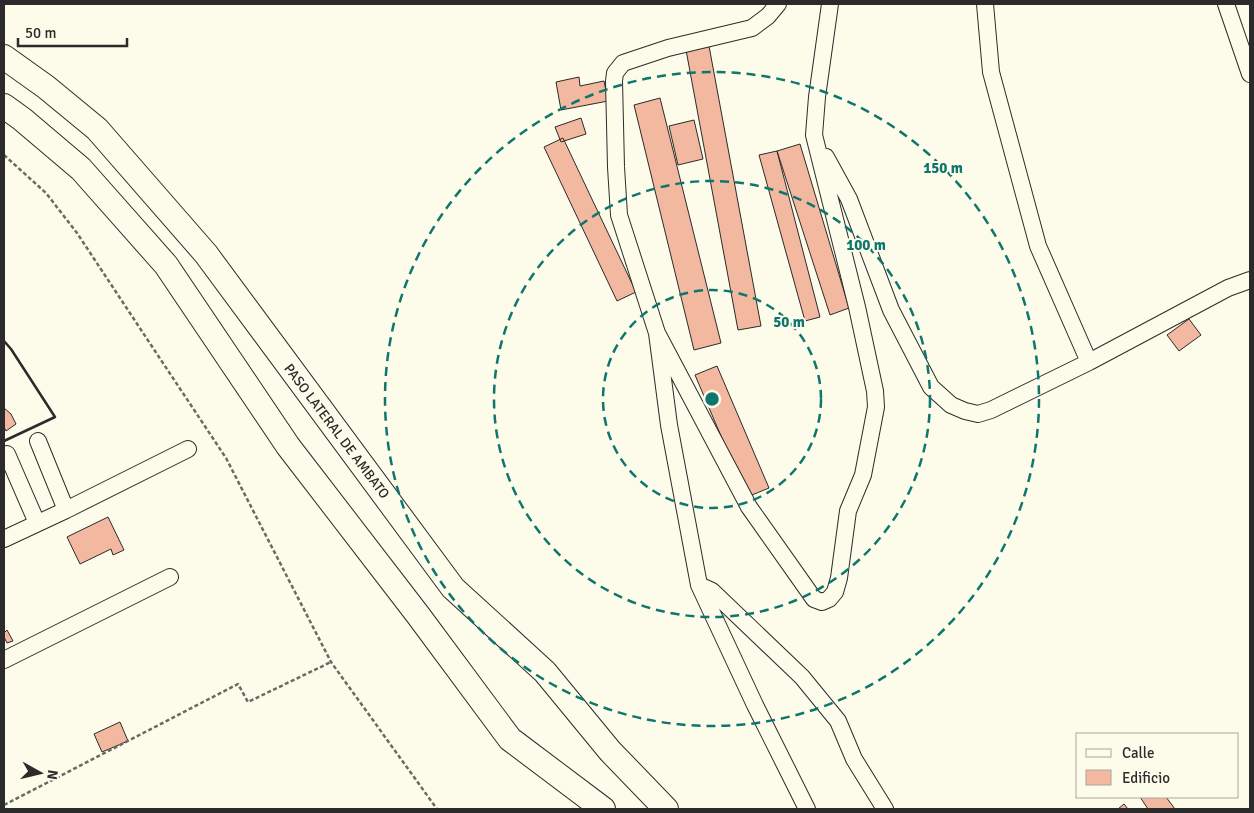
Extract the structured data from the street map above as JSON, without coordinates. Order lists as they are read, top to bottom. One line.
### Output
{"streets":{"highway":["PASO LATERAL DE AMBATO"]},"legend":["Calle","Edificio"],"scale_bar":"50 m","north":"right","rings":["150 m","100 m","50 m"]}
